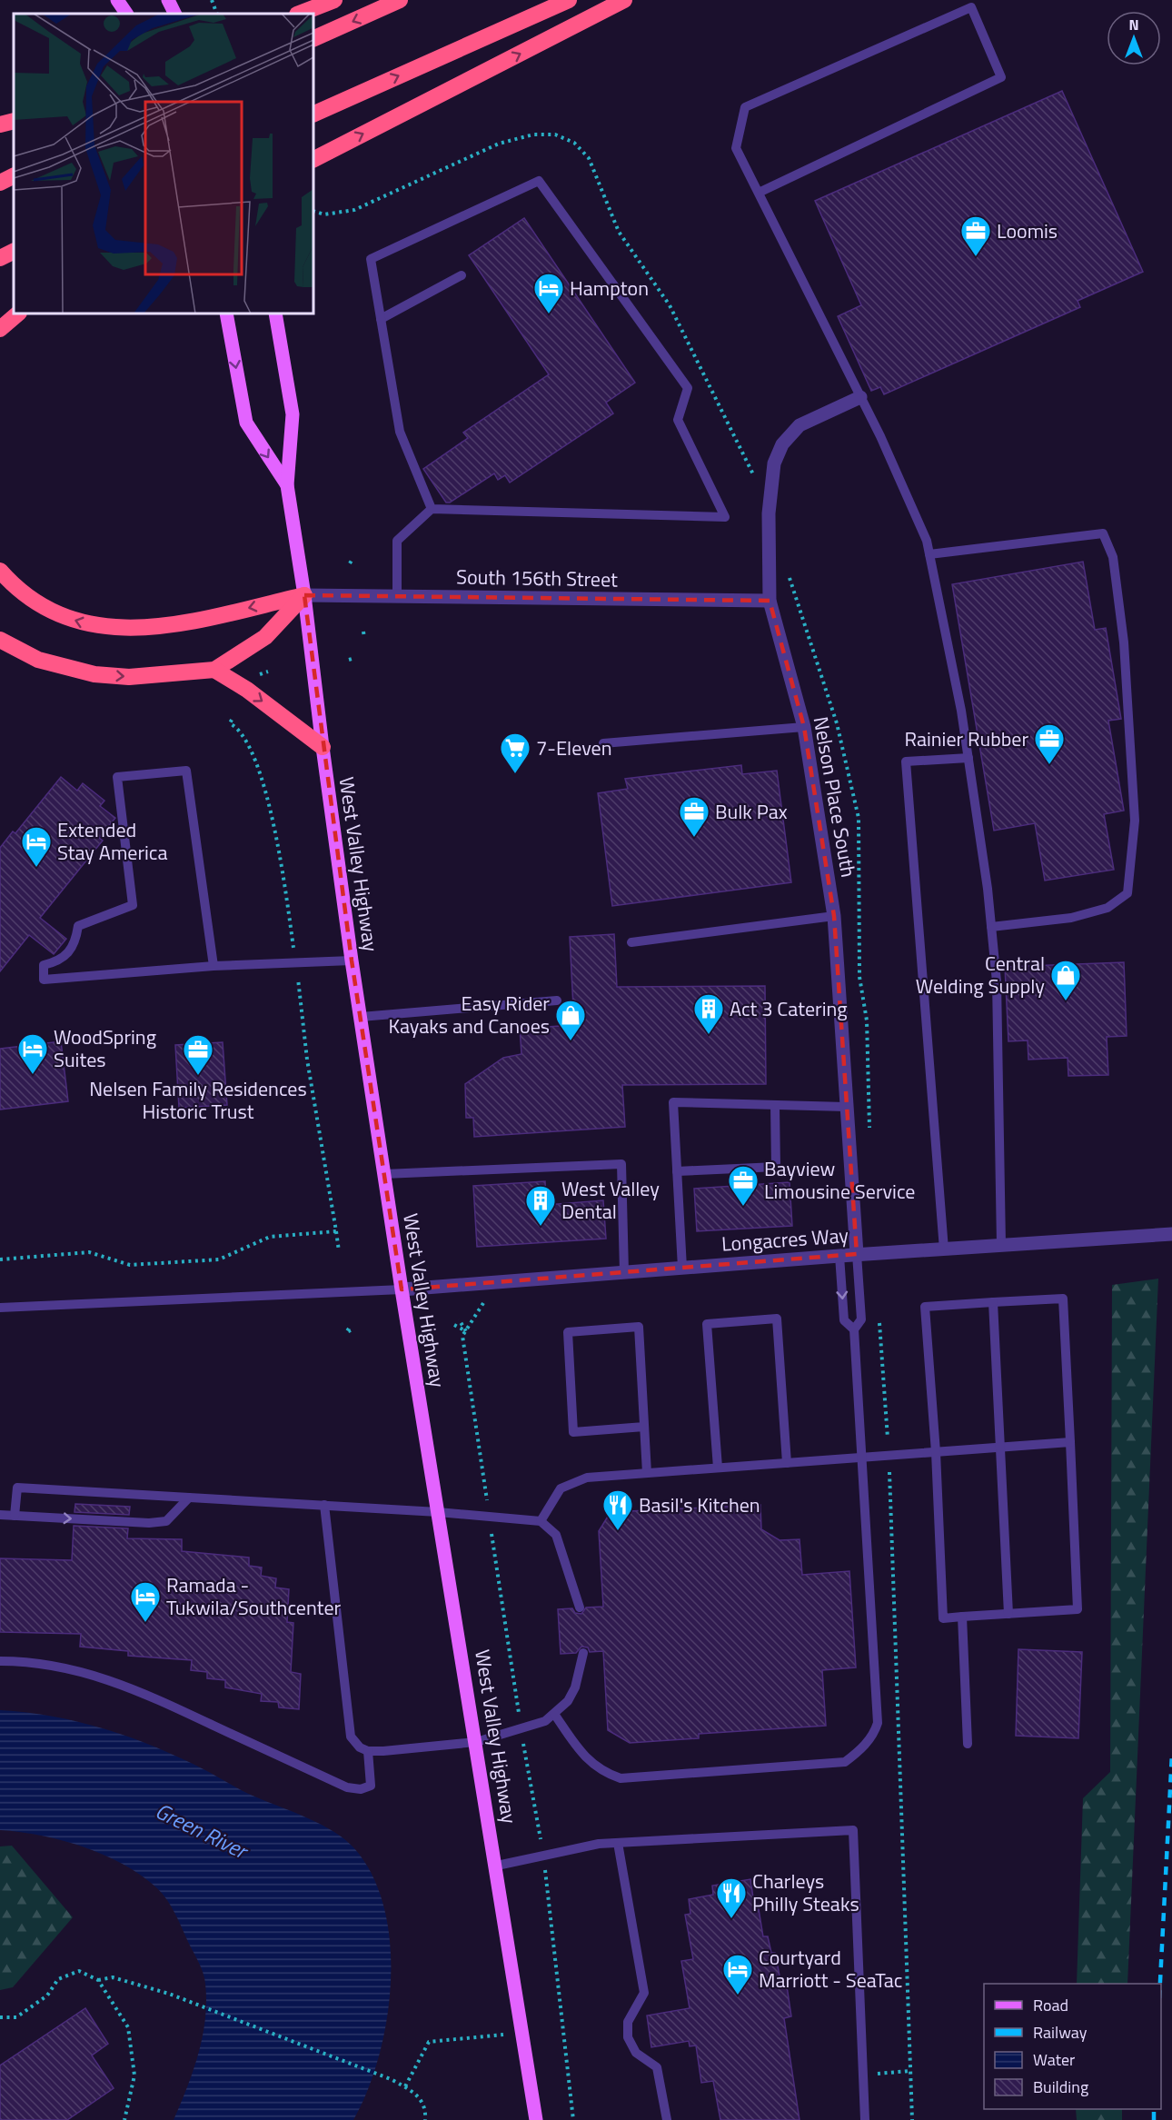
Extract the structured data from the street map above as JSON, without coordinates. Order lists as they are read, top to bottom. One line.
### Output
{"streets":{"main road":["West Valley Highway"],"street":["South 156th Street","Nelson Place South","Longacres Way"]},"crossings":[["South 156th Street","Nelson Place South"],["South 156th Street","West Valley Highway"],["Nelson Place South","Longacres Way"],["West Valley Highway","Longacres Way"]],"water":["Green River"],"places":{"office":["Loomis","Rainier Rubber","Bulk Pax","Nelsen Family Residences Historic Trust","Bayview Limousine Service"],"hotel":["Hampton","Extended Stay America","WoodSpring Suites","Ramada - Tukwila/Southcenter","Courtyard Marriott - SeaTac"],"supermarket":["7-Eleven"],"shop":["Central Welding Supply","Easy Rider Kayaks and Canoes"],"building":["Act 3 Catering","West Valley Dental"],"restaurant":["Basil's Kitchen","Charleys Philly Steaks"]},"legend":["Road","Railway","Water","Building"],"north":"top"}
